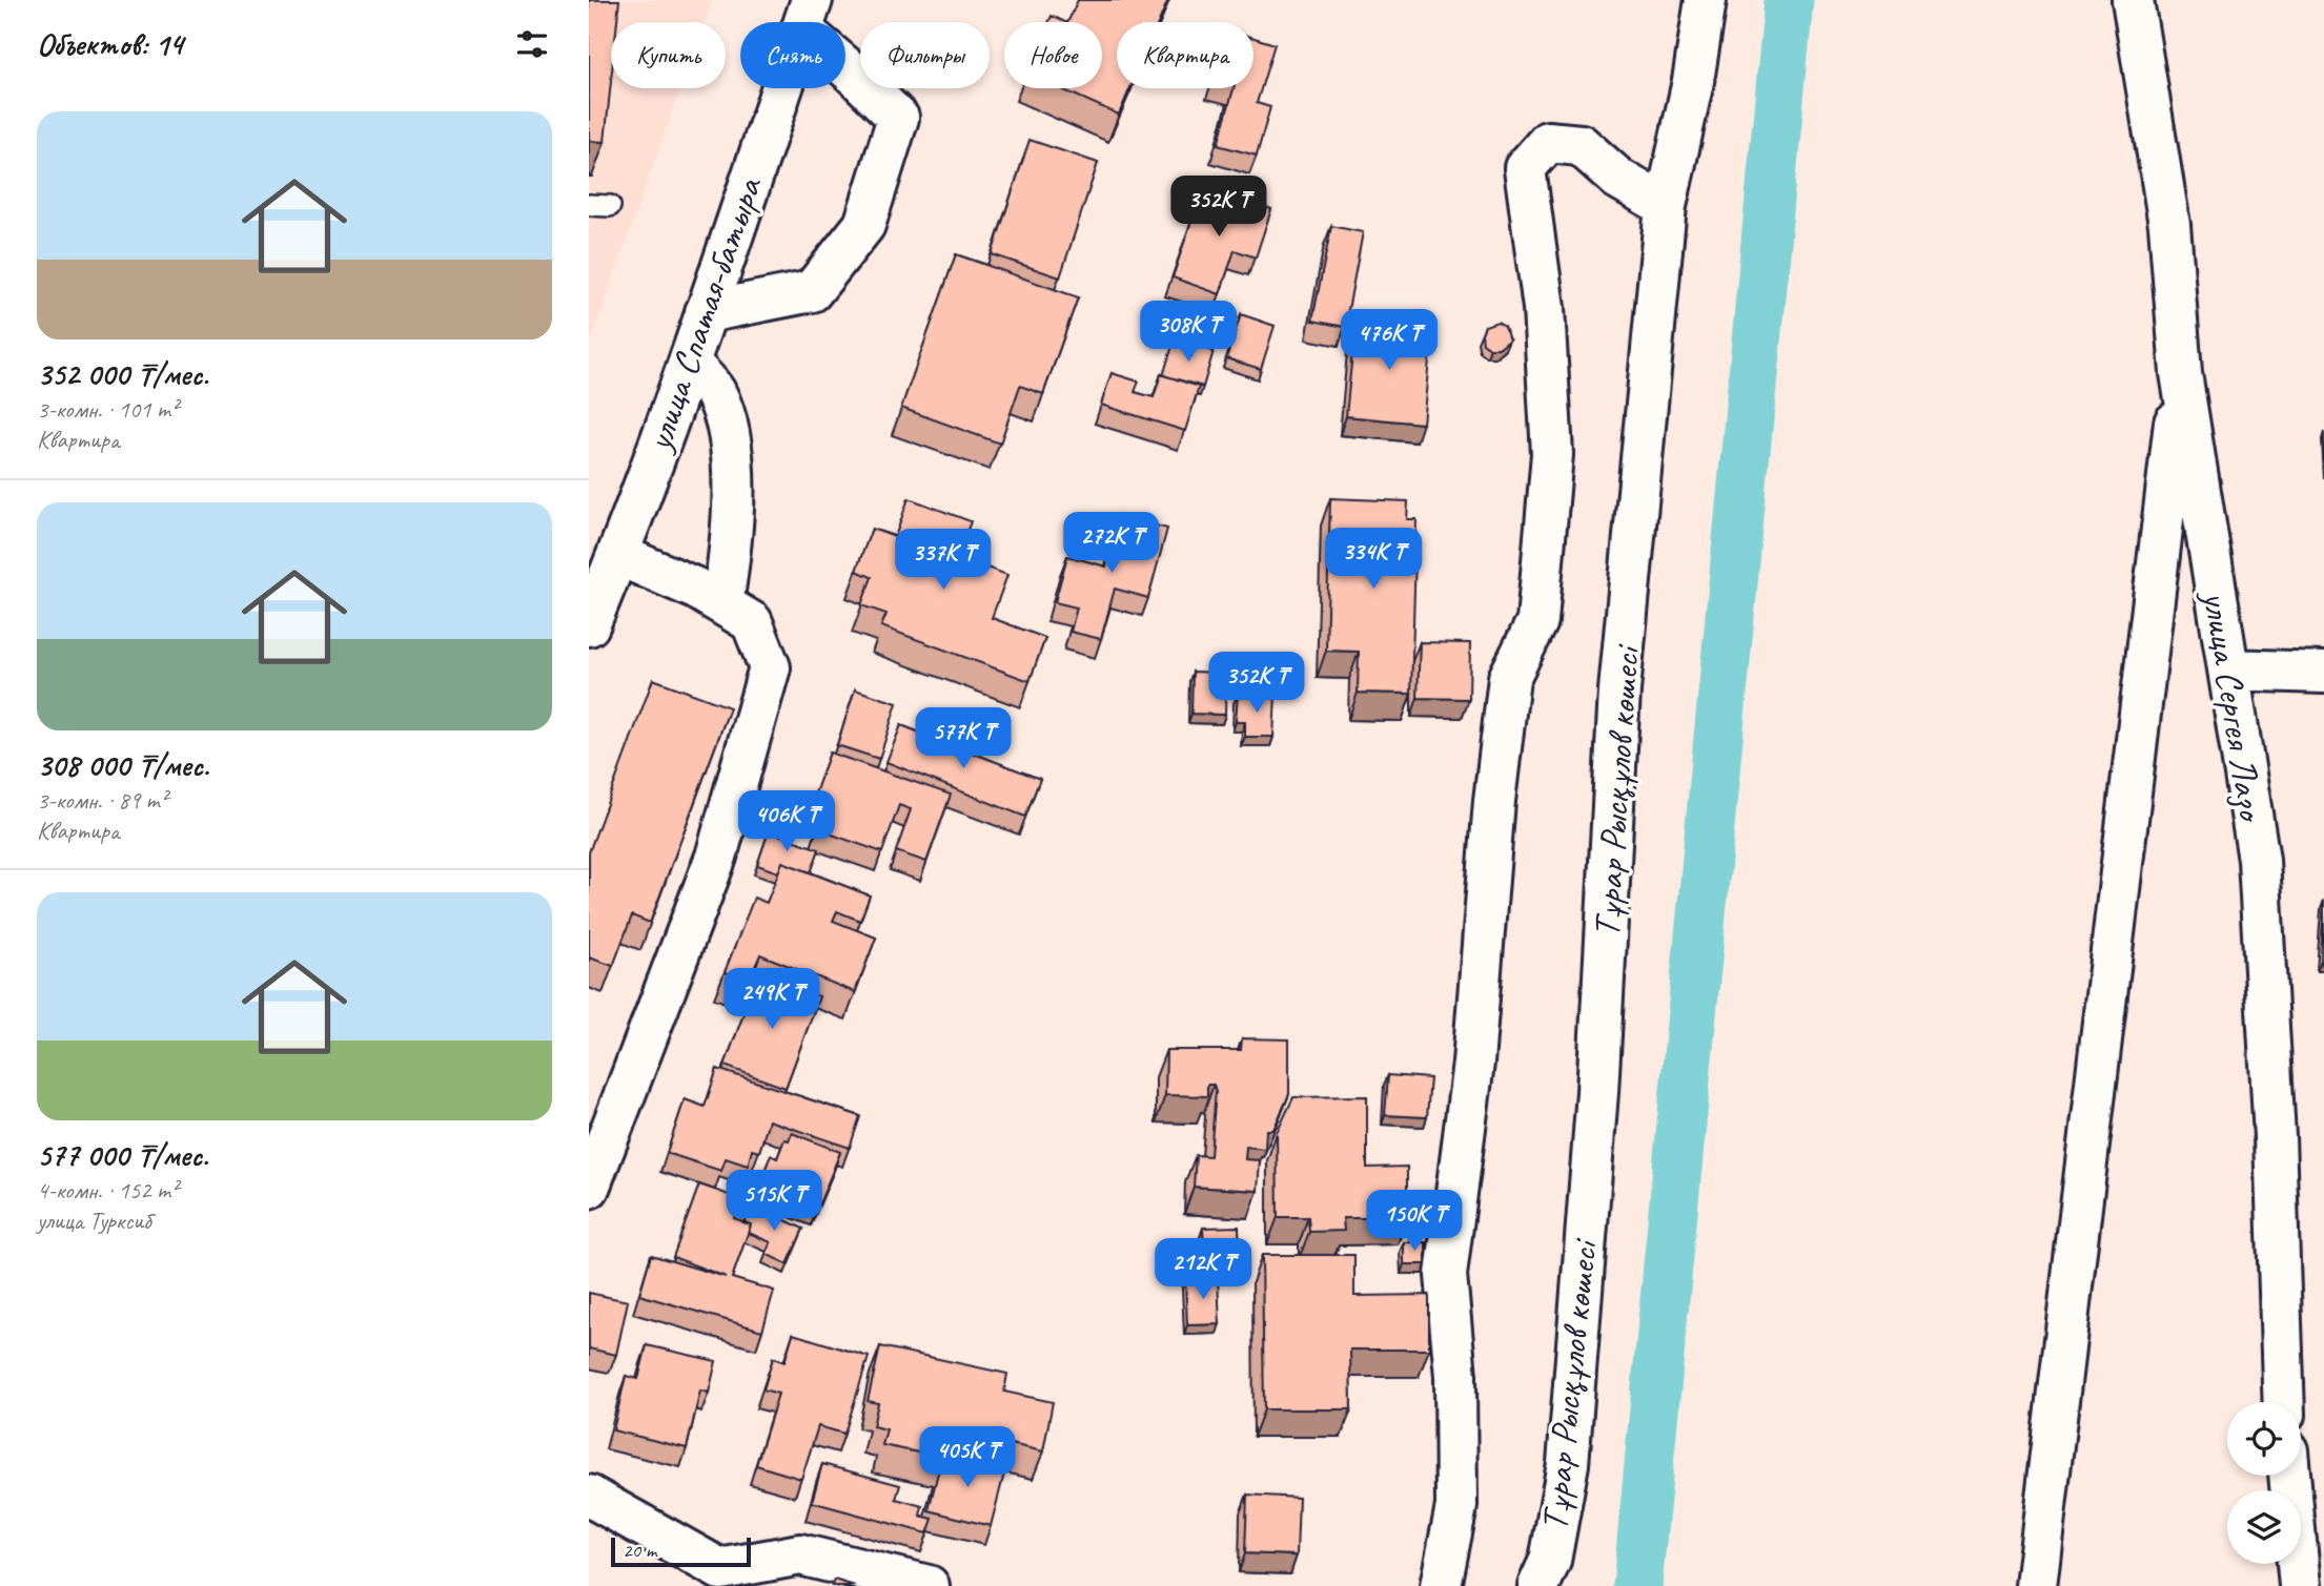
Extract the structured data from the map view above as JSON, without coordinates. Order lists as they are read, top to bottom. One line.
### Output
{"streets":{"street":["улица Спатая-батыра","улица Сергея Лазо","Тұрар Рысқұлов көшесі"]},"scale_bar":"20 m","page":{"heading":"Объектов: 14","chip":["Купить","Снять","Фильтры","Новое","Квартира"],"list":[{"name":"352 000 ₸/мес.","note":"3-комн. · 101 m² · Квартира"},{"name":"308 000 ₸/мес.","note":"3-комн. · 89 m² · Квартира"},{"name":"577 000 ₸/мес.","note":"4-комн. · 152 m² · улица Турксиб"}],"price":["352K ₸","308K ₸","476K ₸","272K ₸","334K ₸","337K ₸","352K ₸","577K ₸","406K ₸","249K ₸","515K ₸","150K ₸","212K ₸","405K ₸"],"scale":"20 m"}}
